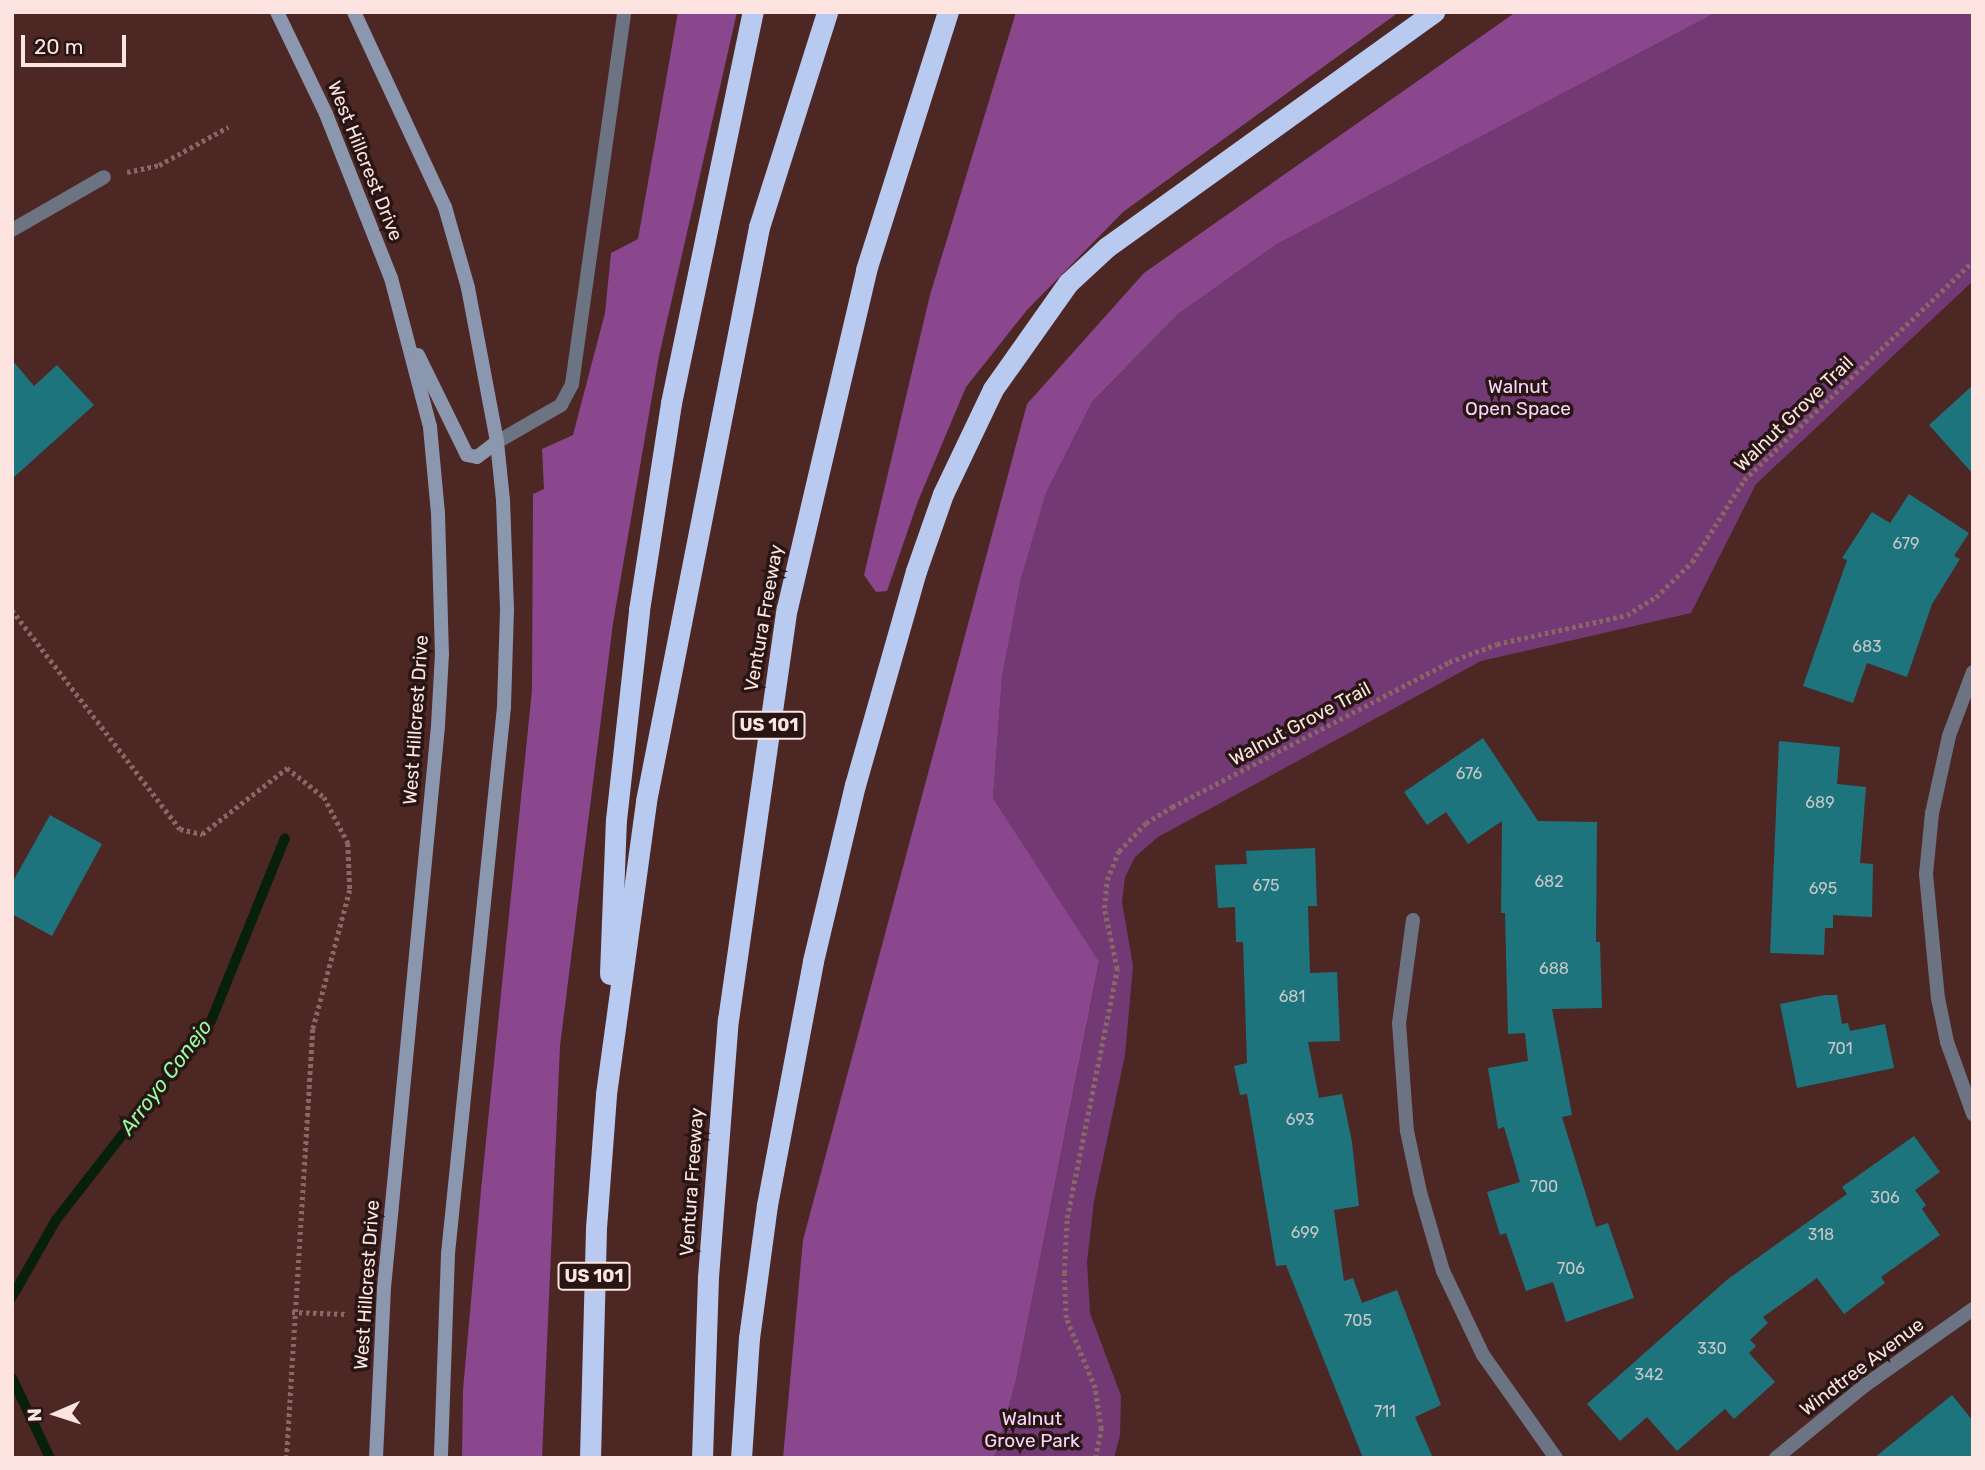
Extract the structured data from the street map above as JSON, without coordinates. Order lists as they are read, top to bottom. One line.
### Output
{"streets":{"highway":["Ventura Freeway","US 101"],"main road":["West Hillcrest Drive"],"street":["Windtree Avenue"],"path":["Walnut Grove Trail"]},"water":["Arroyo Conejo"],"parks":["Walnut Open Space","Walnut Grove Park"],"house_numbers":["679","683","676","689","682","675","695","688","681","701","693","700","306","699","318","706","705","330","342","711"],"scale_bar":"20 m","north":"left"}
